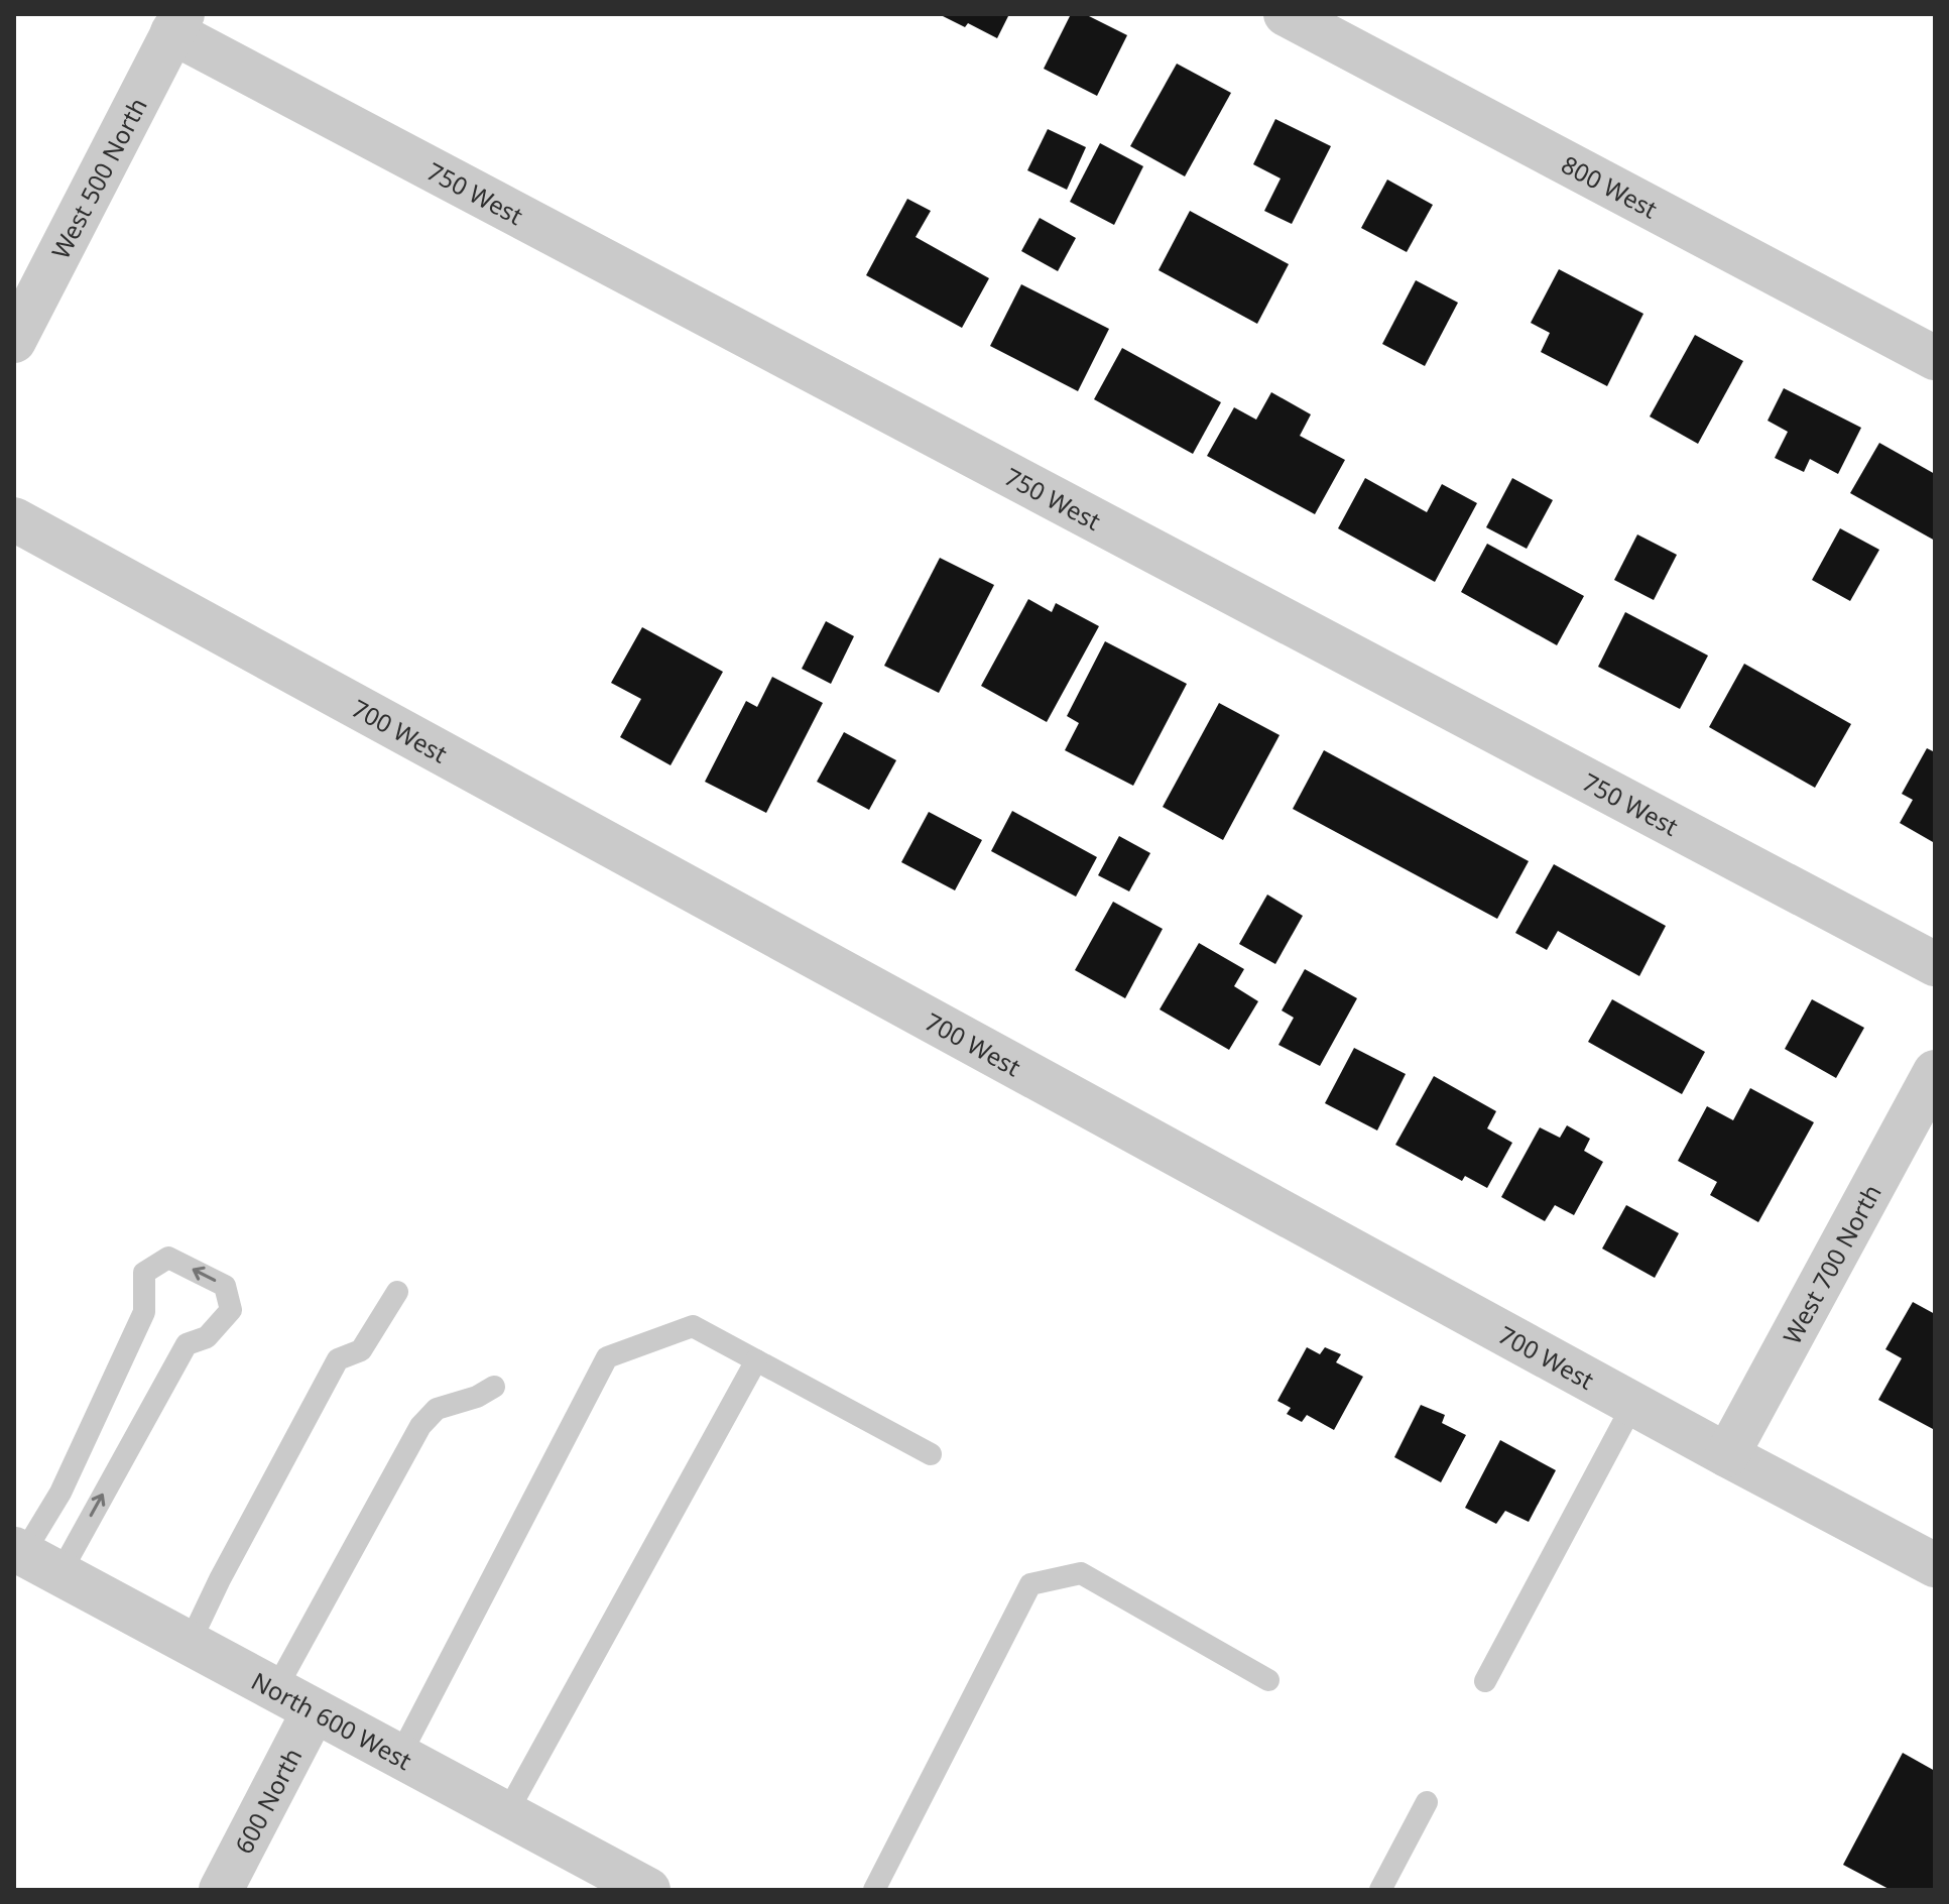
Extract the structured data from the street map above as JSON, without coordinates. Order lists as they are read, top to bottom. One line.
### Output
{"streets":{"street":["West 500 North","800 West","750 West","700 West","West 700 North","North 600 West","600 North"]},"crossings":[["West 500 North","750 West"],["700 West","West 700 North"],["North 600 West","600 North"]]}
